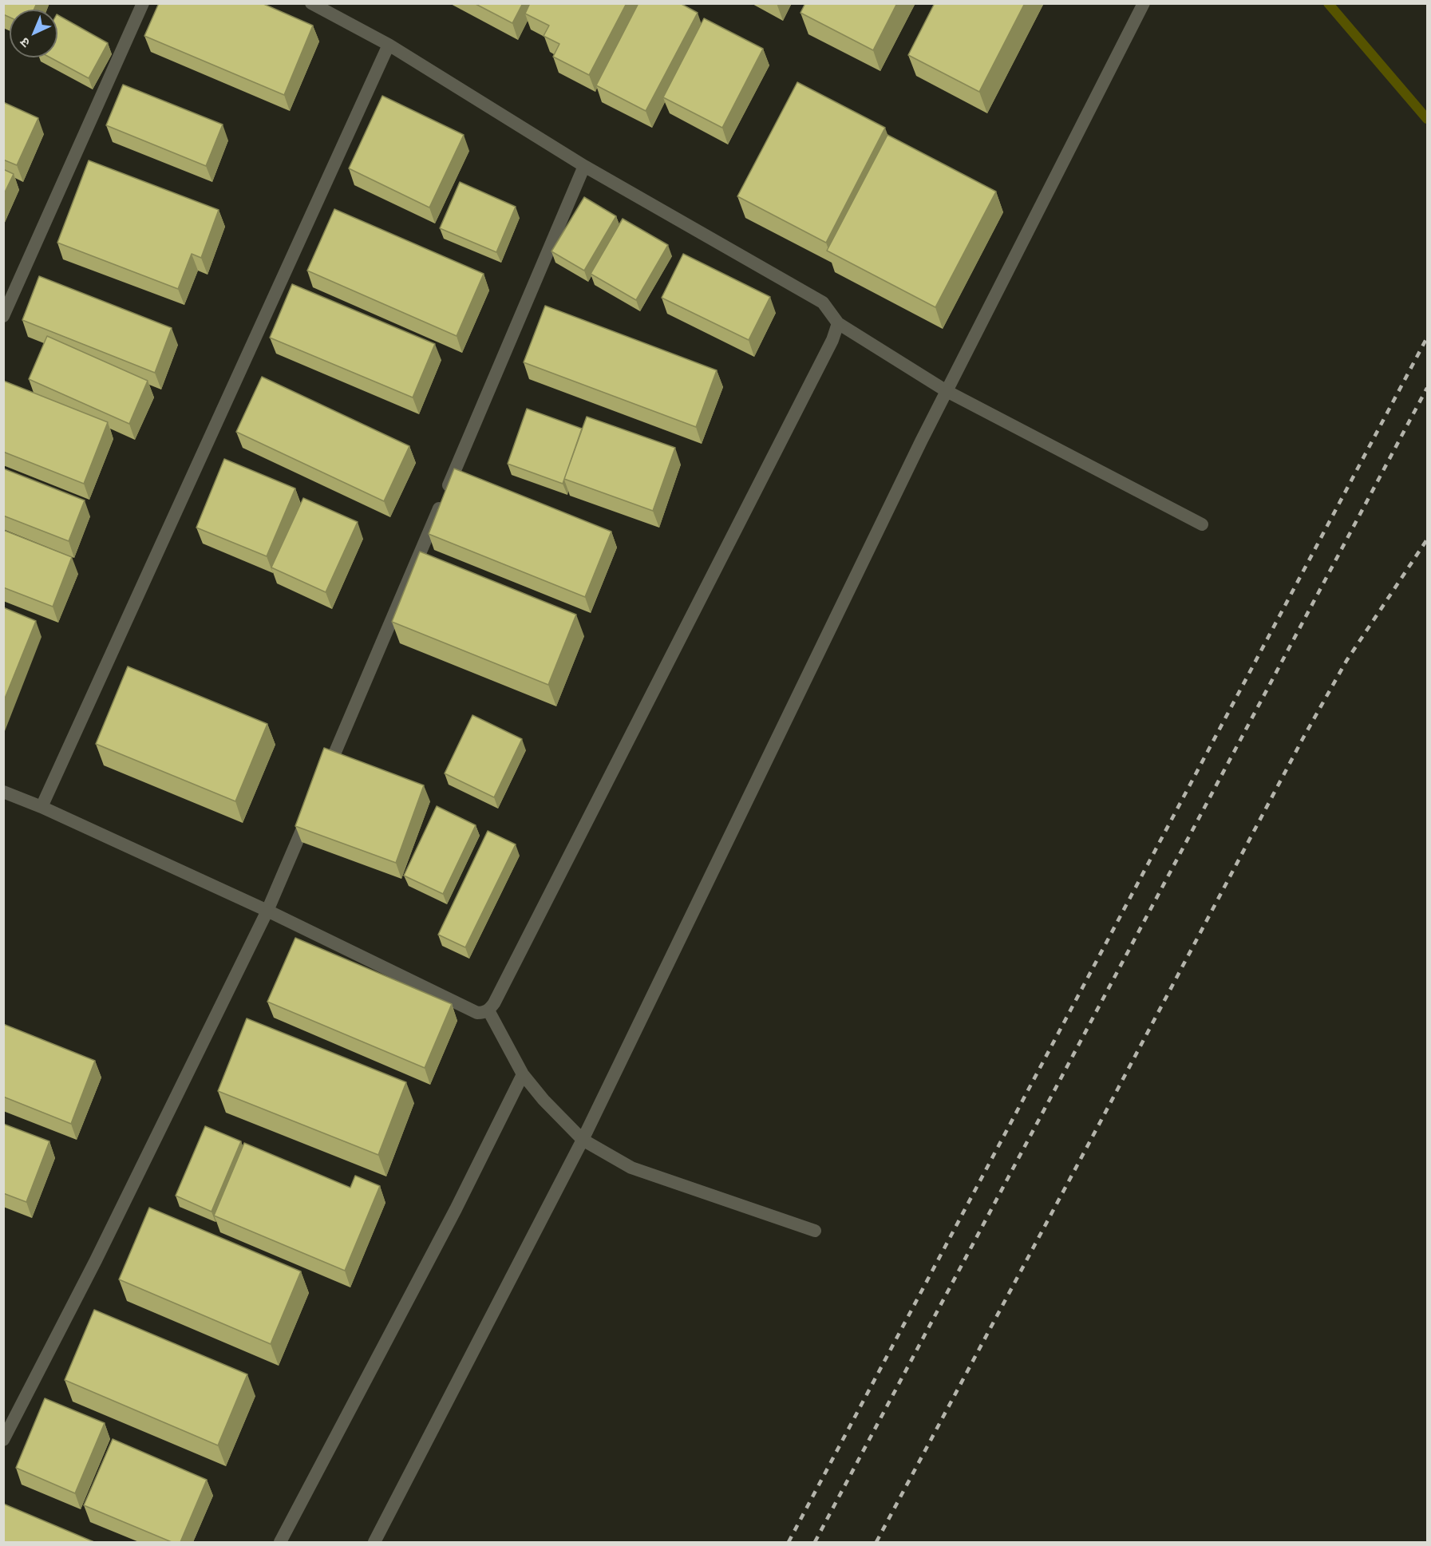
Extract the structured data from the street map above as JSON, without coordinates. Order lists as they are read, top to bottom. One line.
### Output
{"north":"bottom left"}
